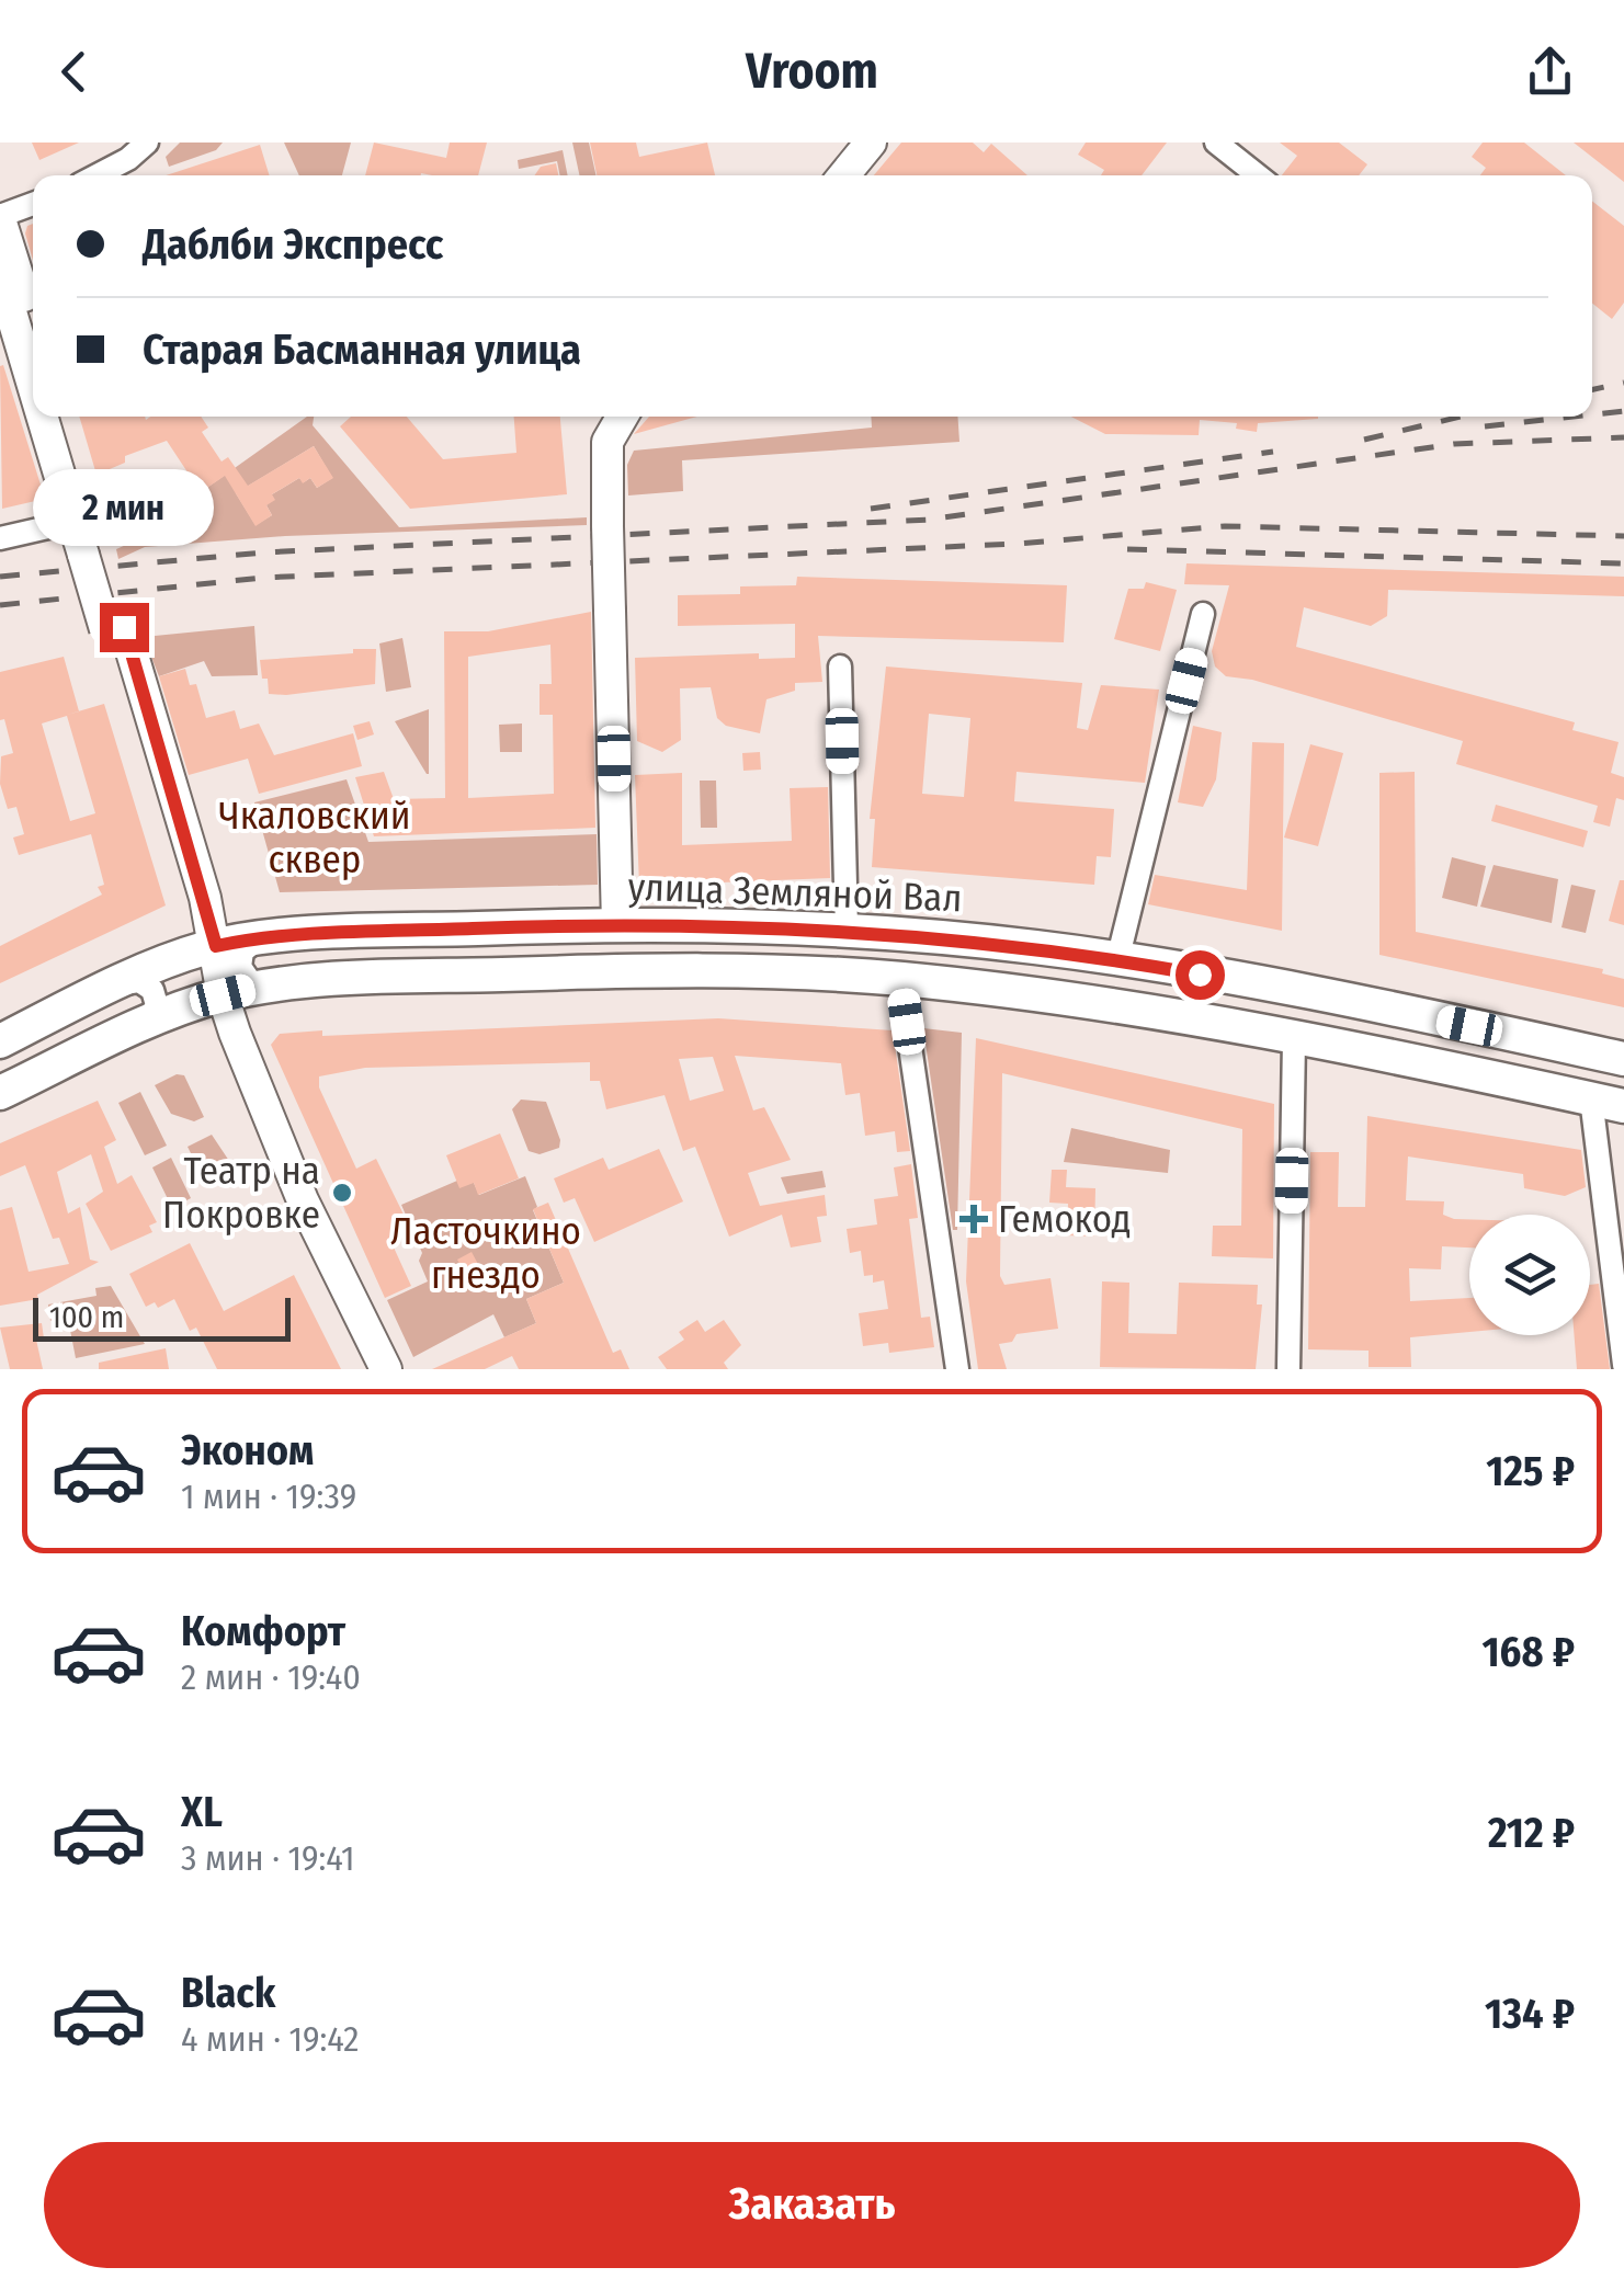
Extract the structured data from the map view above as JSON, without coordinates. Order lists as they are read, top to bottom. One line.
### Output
{"streets":{"main road":["улица Земляной Вал"]},"parks":["Чкаловский сквер","Ласточкино гнездо"],"places":{"other":["Театр на Покровке"],"health":["Гемокод"]},"scale_bar":"100 m","page":{"header":"Vroom","banner":["Даблби Экспресс","Старая Басманная улица"],"bubble":"2 мин","scale":"100 m","list":[{"name":"Эконом","note":"1 мин · 19:39","value":"125 ₽"},{"name":"Комфорт","note":"2 мин · 19:40","value":"168 ₽"},{"name":"XL","note":"3 мин · 19:41","value":"212 ₽"},{"name":"Black","note":"4 мин · 19:42","value":"134 ₽"}],"buttons":"Заказать"}}
